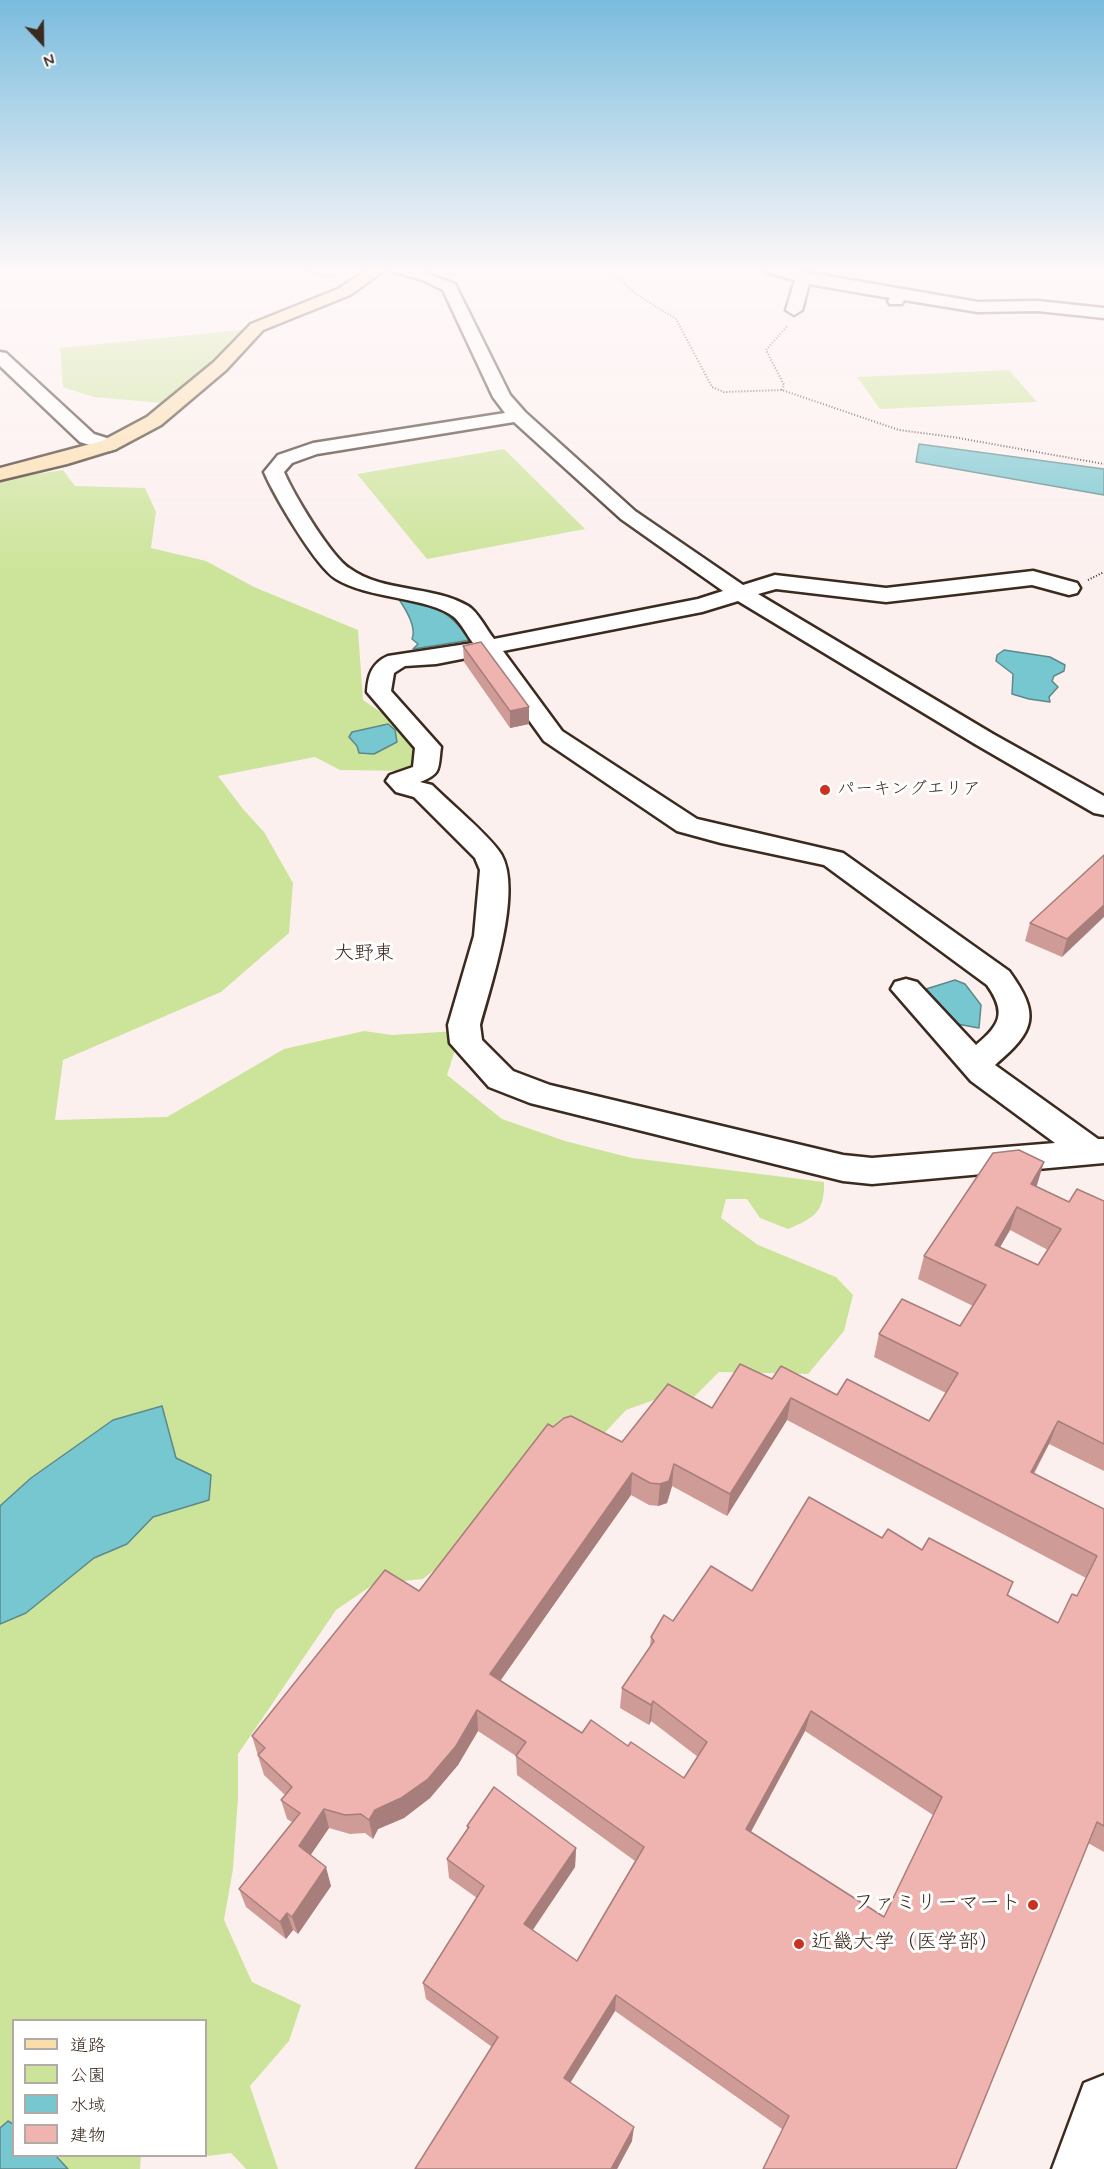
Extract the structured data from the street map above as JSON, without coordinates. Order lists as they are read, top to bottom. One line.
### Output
{"districts":["大野東"],"places":["パーキングエリア","ファミリーマート","近畿大学（医学部）"],"legend":["道路","公園","水域","建物"],"north":"bottom"}
